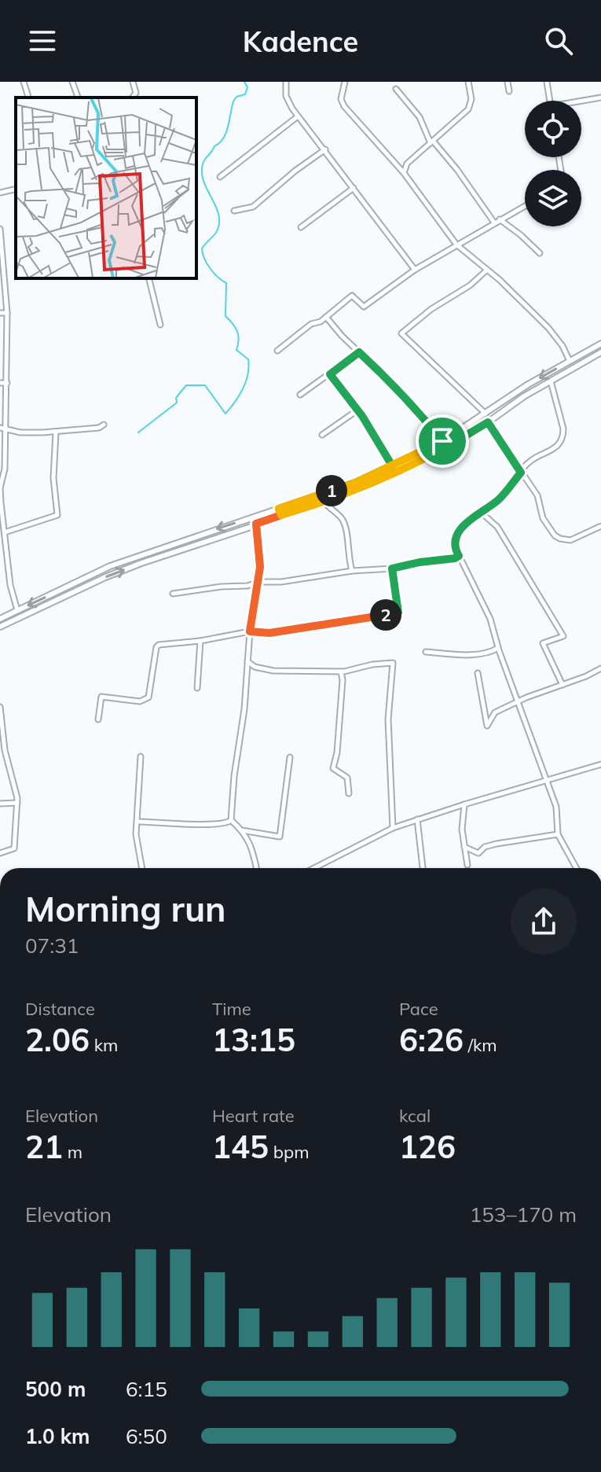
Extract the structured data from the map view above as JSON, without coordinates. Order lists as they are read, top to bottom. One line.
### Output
{"page":{"header":"Kadence","pins":["1","2"],"heading":["Morning run","07:31"],"stats":[["Distance","2.06 km"],["Time","13:15"],["Pace","6:26 /km"],["Elevation","21 m"],["Heart rate","145 bpm"],["kcal","126"]],"chart":["Elevation","153–170 m"],"list":[{"name":"500 m","note":"6:15"},{"name":"1.0 km","note":"6:50"}]}}
